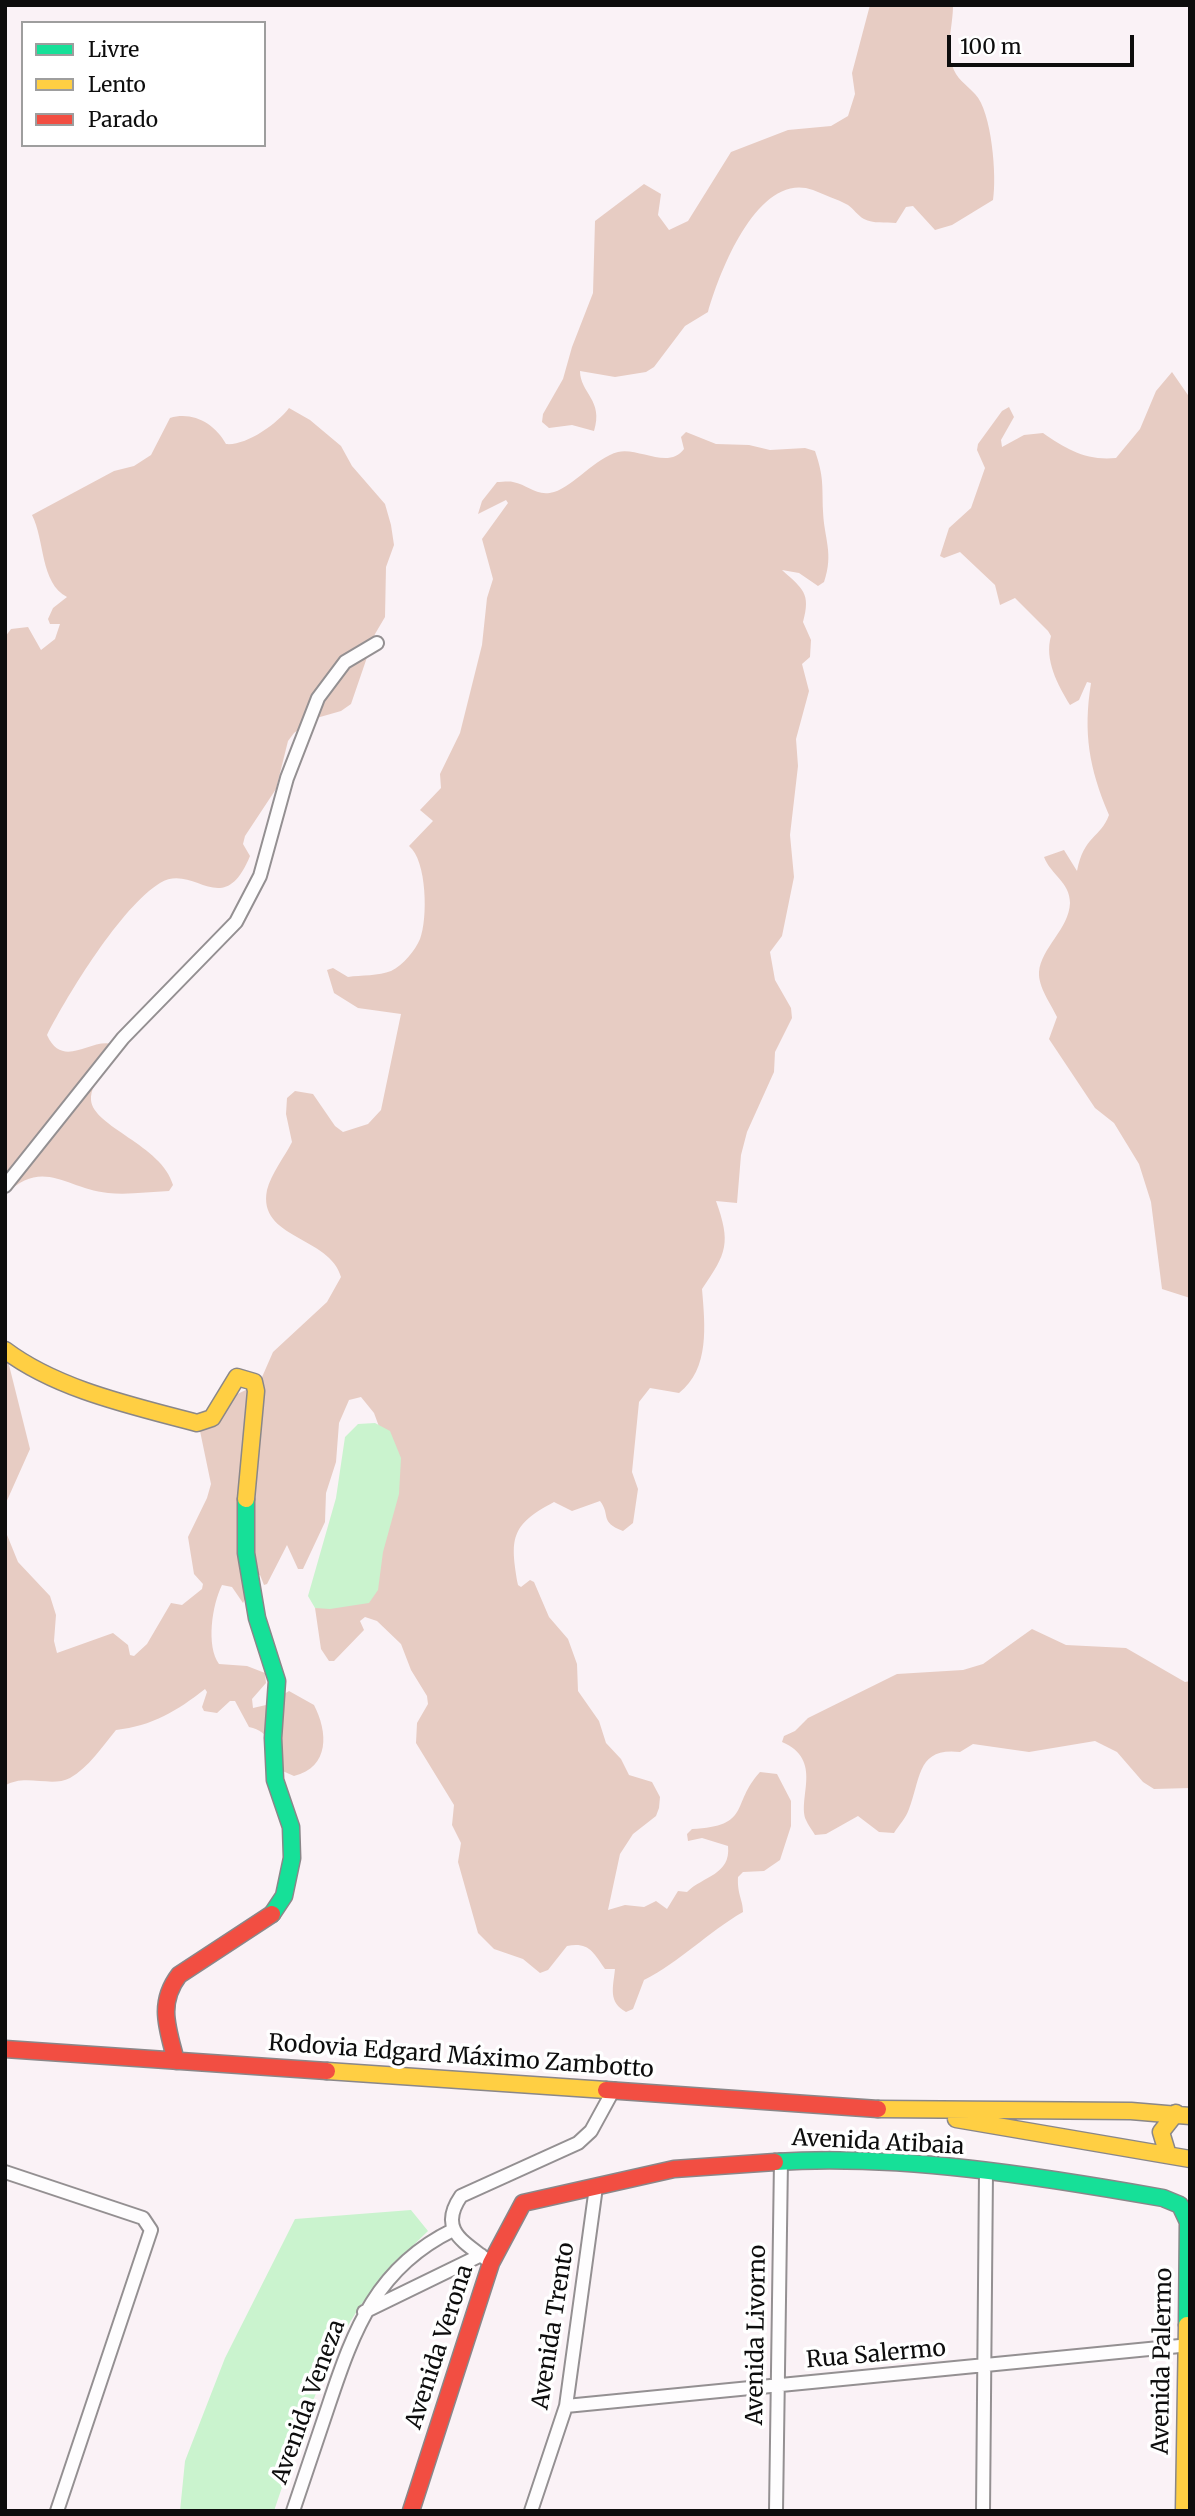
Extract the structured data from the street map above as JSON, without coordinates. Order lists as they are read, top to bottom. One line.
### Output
{"streets":{"street":["Rodovia Edgard Máximo Zambotto","Avenida Atibaia","Avenida Trento","Avenida Livorno","Avenida Verona","Rua Salermo","Avenida Palermo","Avenida Veneza"]},"crossings":[["Avenida Atibaia","Avenida Trento"],["Avenida Atibaia","Avenida Livorno"],["Avenida Atibaia","Avenida Verona"],["Avenida Atibaia","Avenida Palermo"],["Avenida Trento","Rua Salermo"],["Avenida Livorno","Rua Salermo"],["Avenida Verona","Avenida Veneza"],["Rua Salermo","Avenida Palermo"]],"legend":["Livre","Lento","Parado"],"scale_bar":"100 m"}
